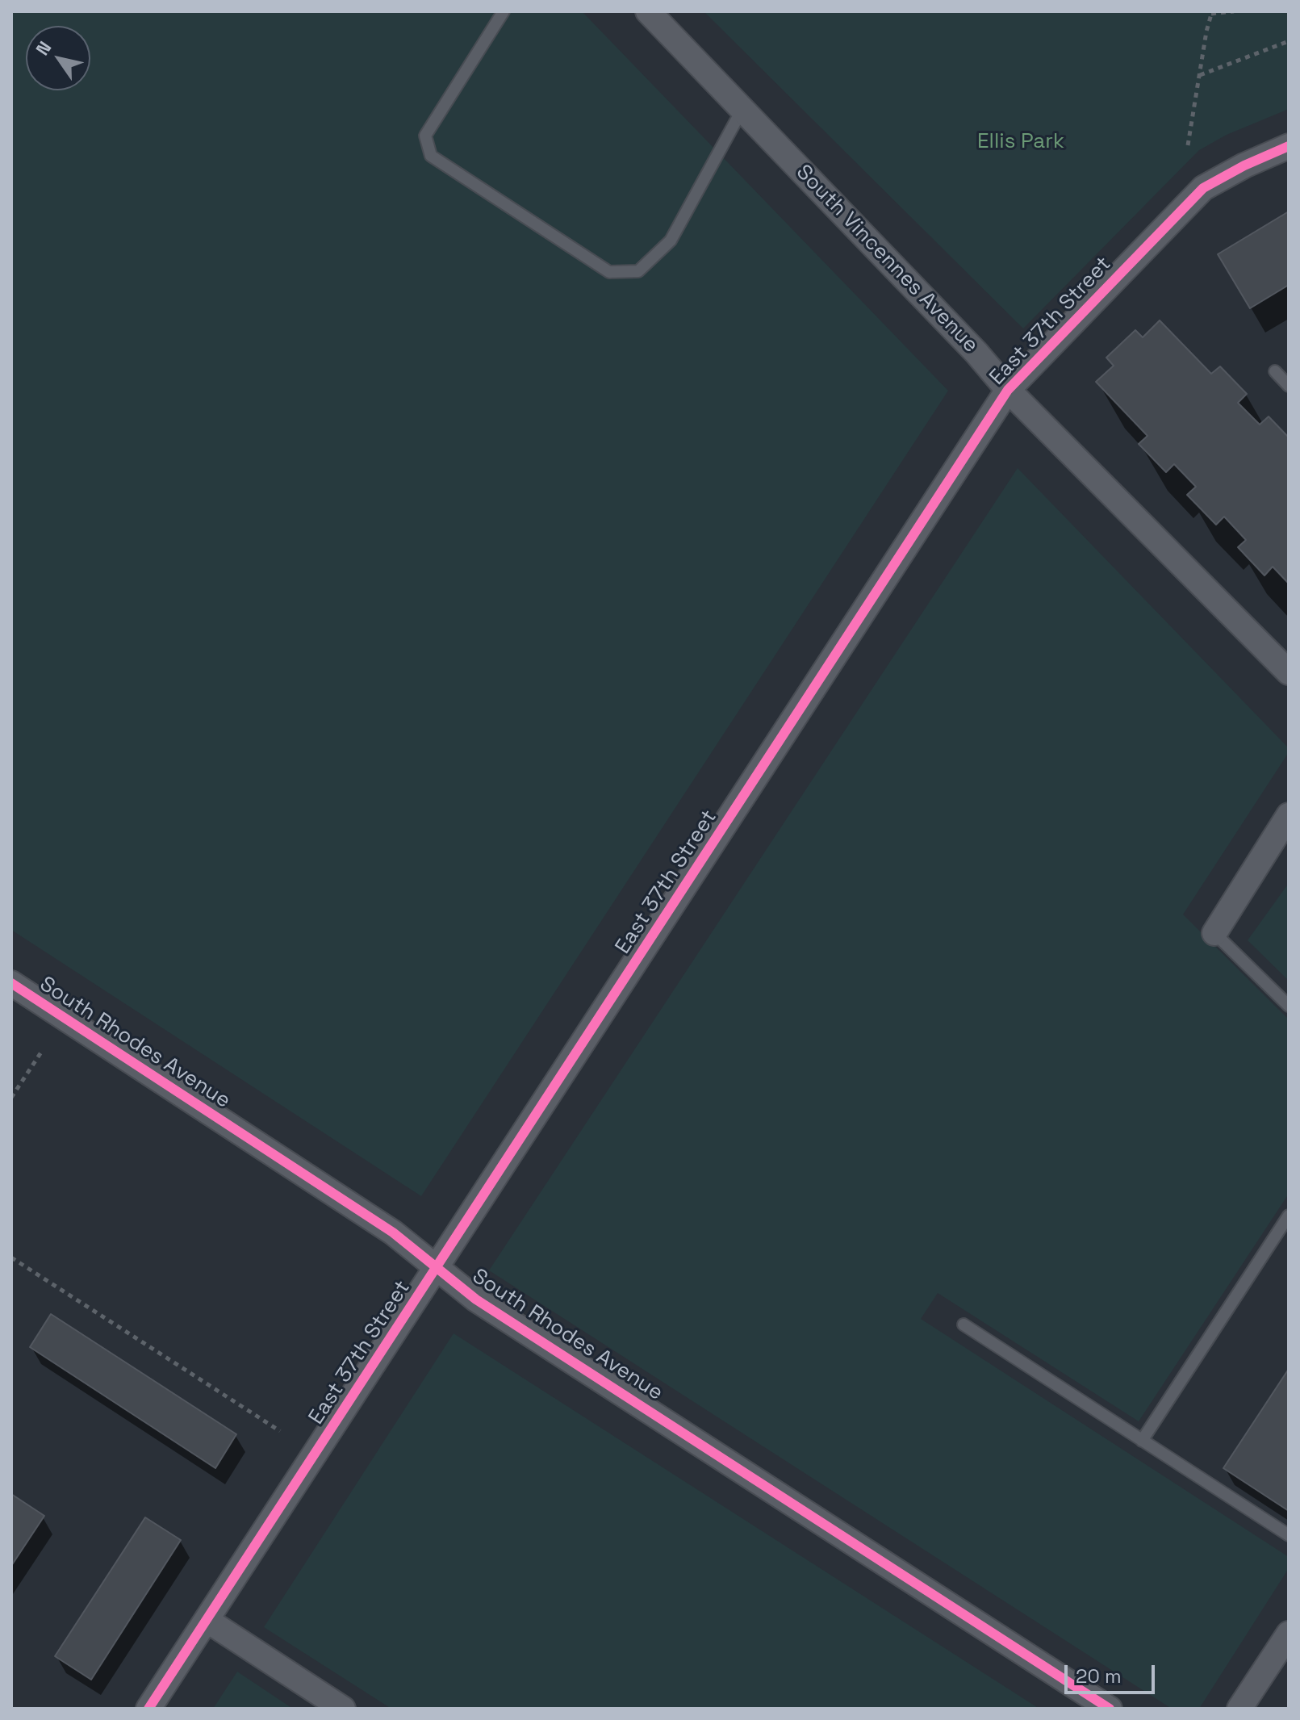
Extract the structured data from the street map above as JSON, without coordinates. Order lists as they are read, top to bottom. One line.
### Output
{"streets":{"street":["South Vincennes Avenue","East 37th Street","South Rhodes Avenue"]},"crossings":[["South Vincennes Avenue","East 37th Street"],["East 37th Street","South Rhodes Avenue"]],"parks":["Ellis Park"],"scale_bar":"20 m","north":"top left"}
